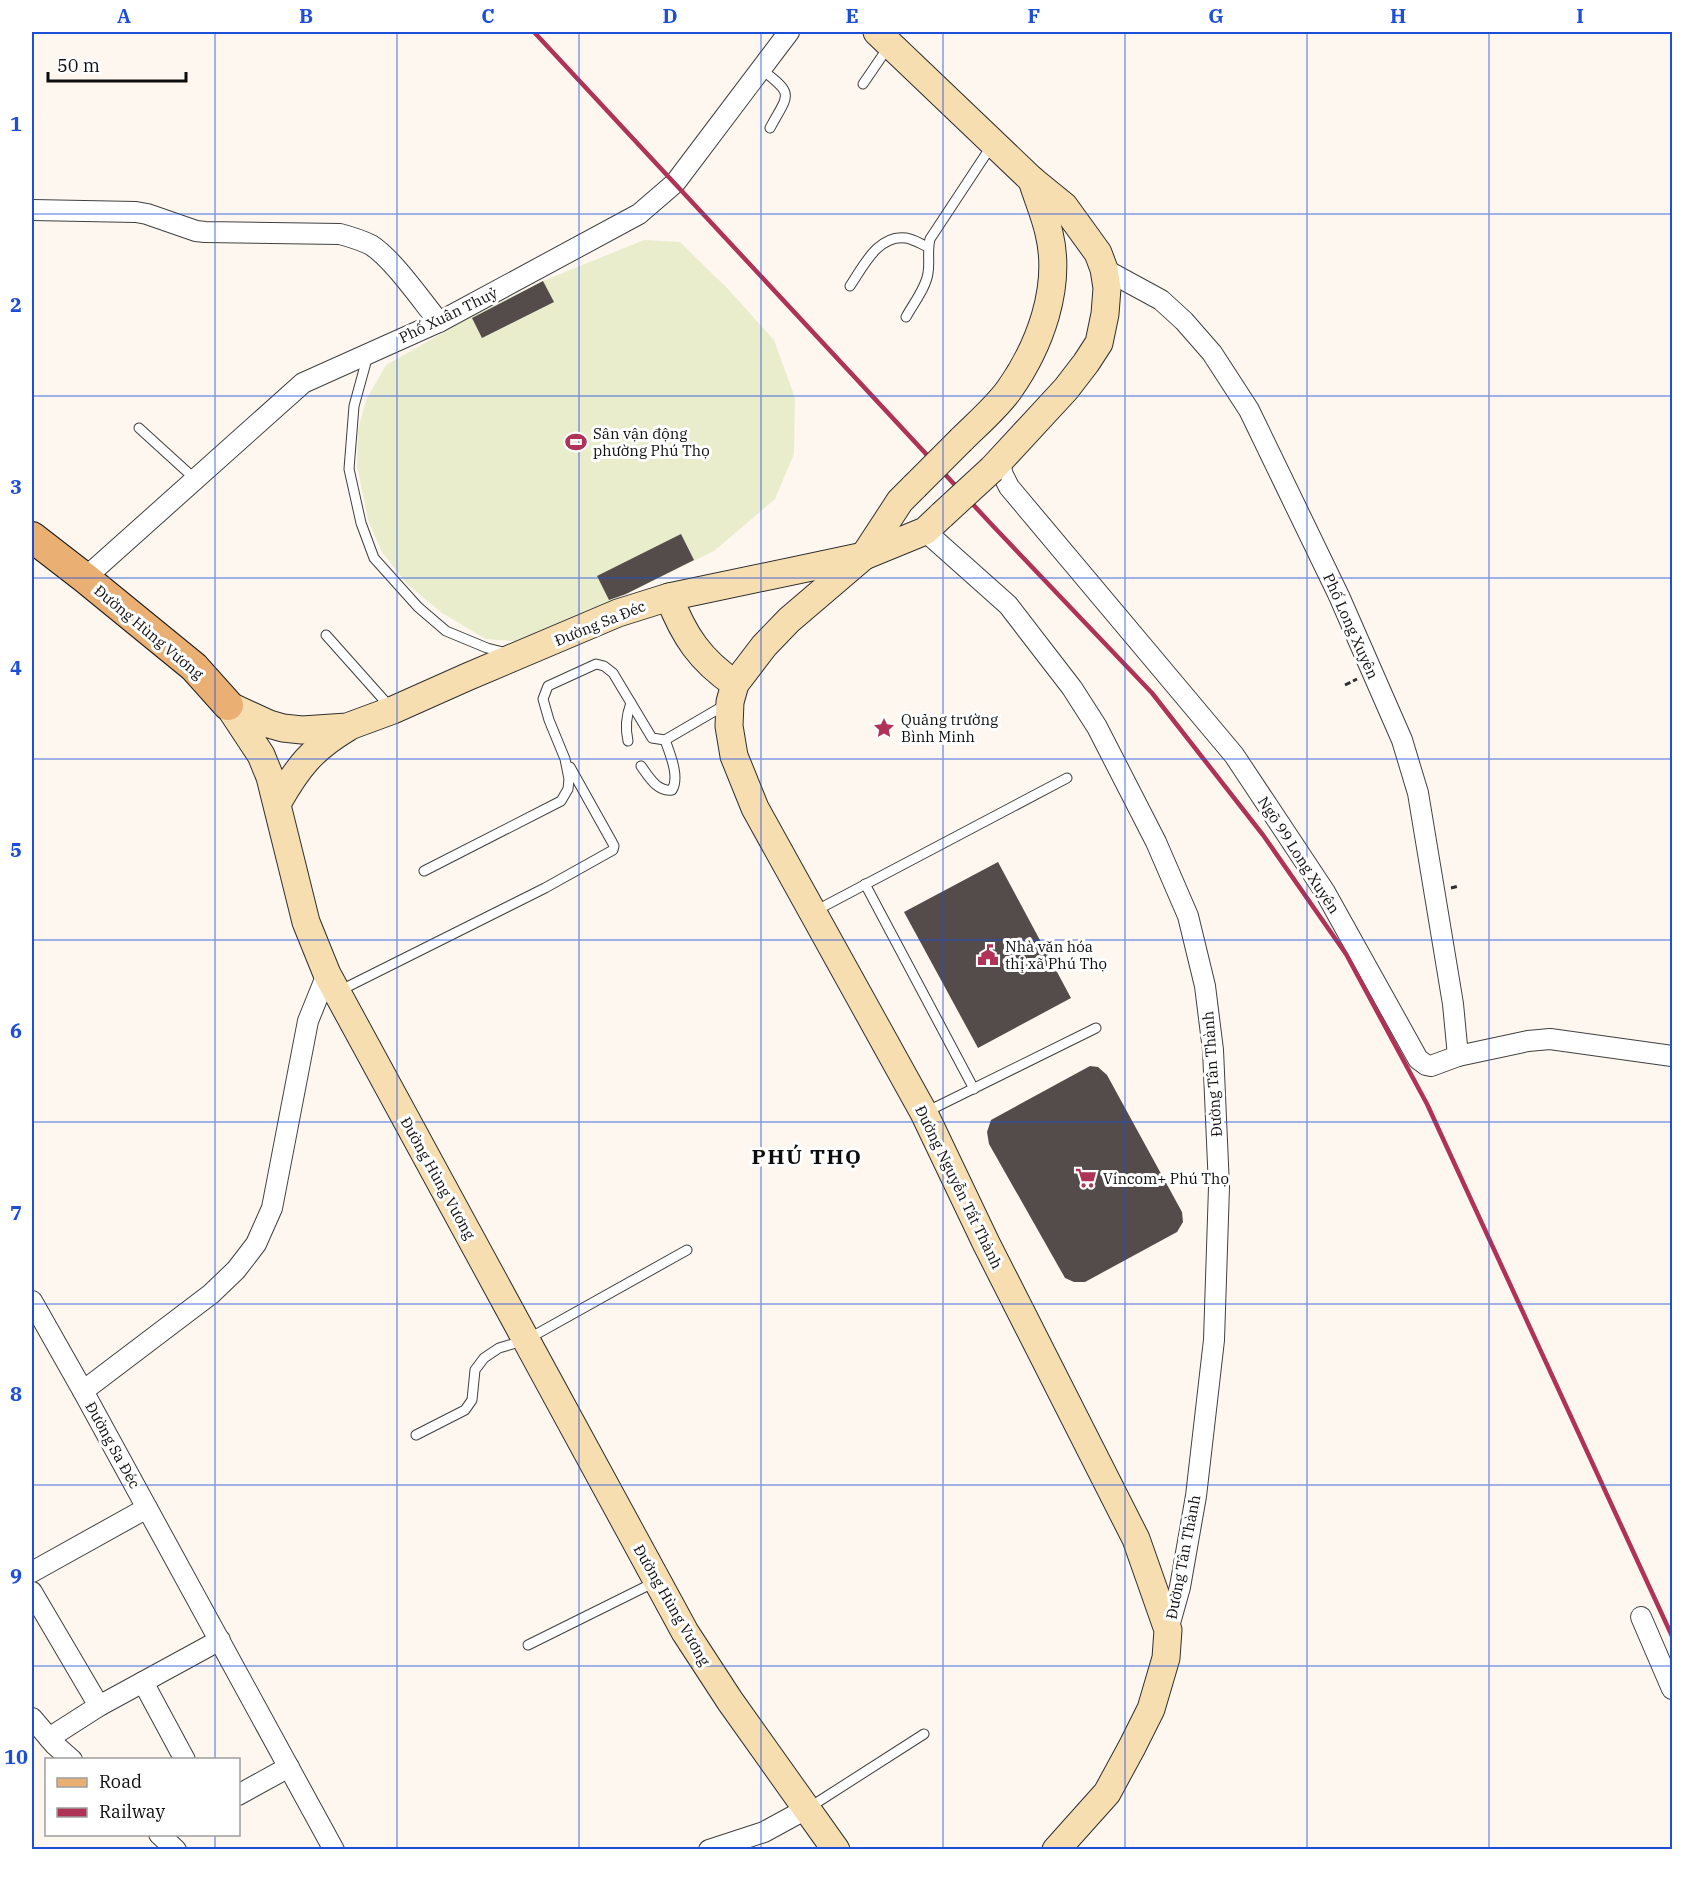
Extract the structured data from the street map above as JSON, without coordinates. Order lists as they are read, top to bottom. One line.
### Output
{"streets":{"main road":["Đường Sa Đéc","Đường Hùng Vương","Đường Nguyễn Tất Thành"],"street":["Phố Xuân Thuỷ","Phố Long Xuyên","Ngõ 99 Long Xuyên","Đường Tân Thành"]},"crossings":[["Phố Xuân Thuỷ","Đường Hùng Vương"],["Đường Sa Đéc","Đường Hùng Vương"],["Phố Long Xuyên","Ngõ 99 Long Xuyên"],["Đường Tân Thành","Đường Nguyễn Tất Thành"]],"districts":["PHÚ THỌ"],"places":{"sports":["Sân vận động phường Phú Thọ"],"place":["Quảng trường Bình Minh"],"public building":["Nhà văn hóa thị xã Phú Thọ"],"supermarket":["Vincom+ Phú Thọ"]},"legend":["Road","Railway"],"scale_bar":"50 m","grid":{"columns":["A","B","C","D","E","F","G","H","I"],"rows":["1","2","3","4","5","6","7","8","9","10"]}}
